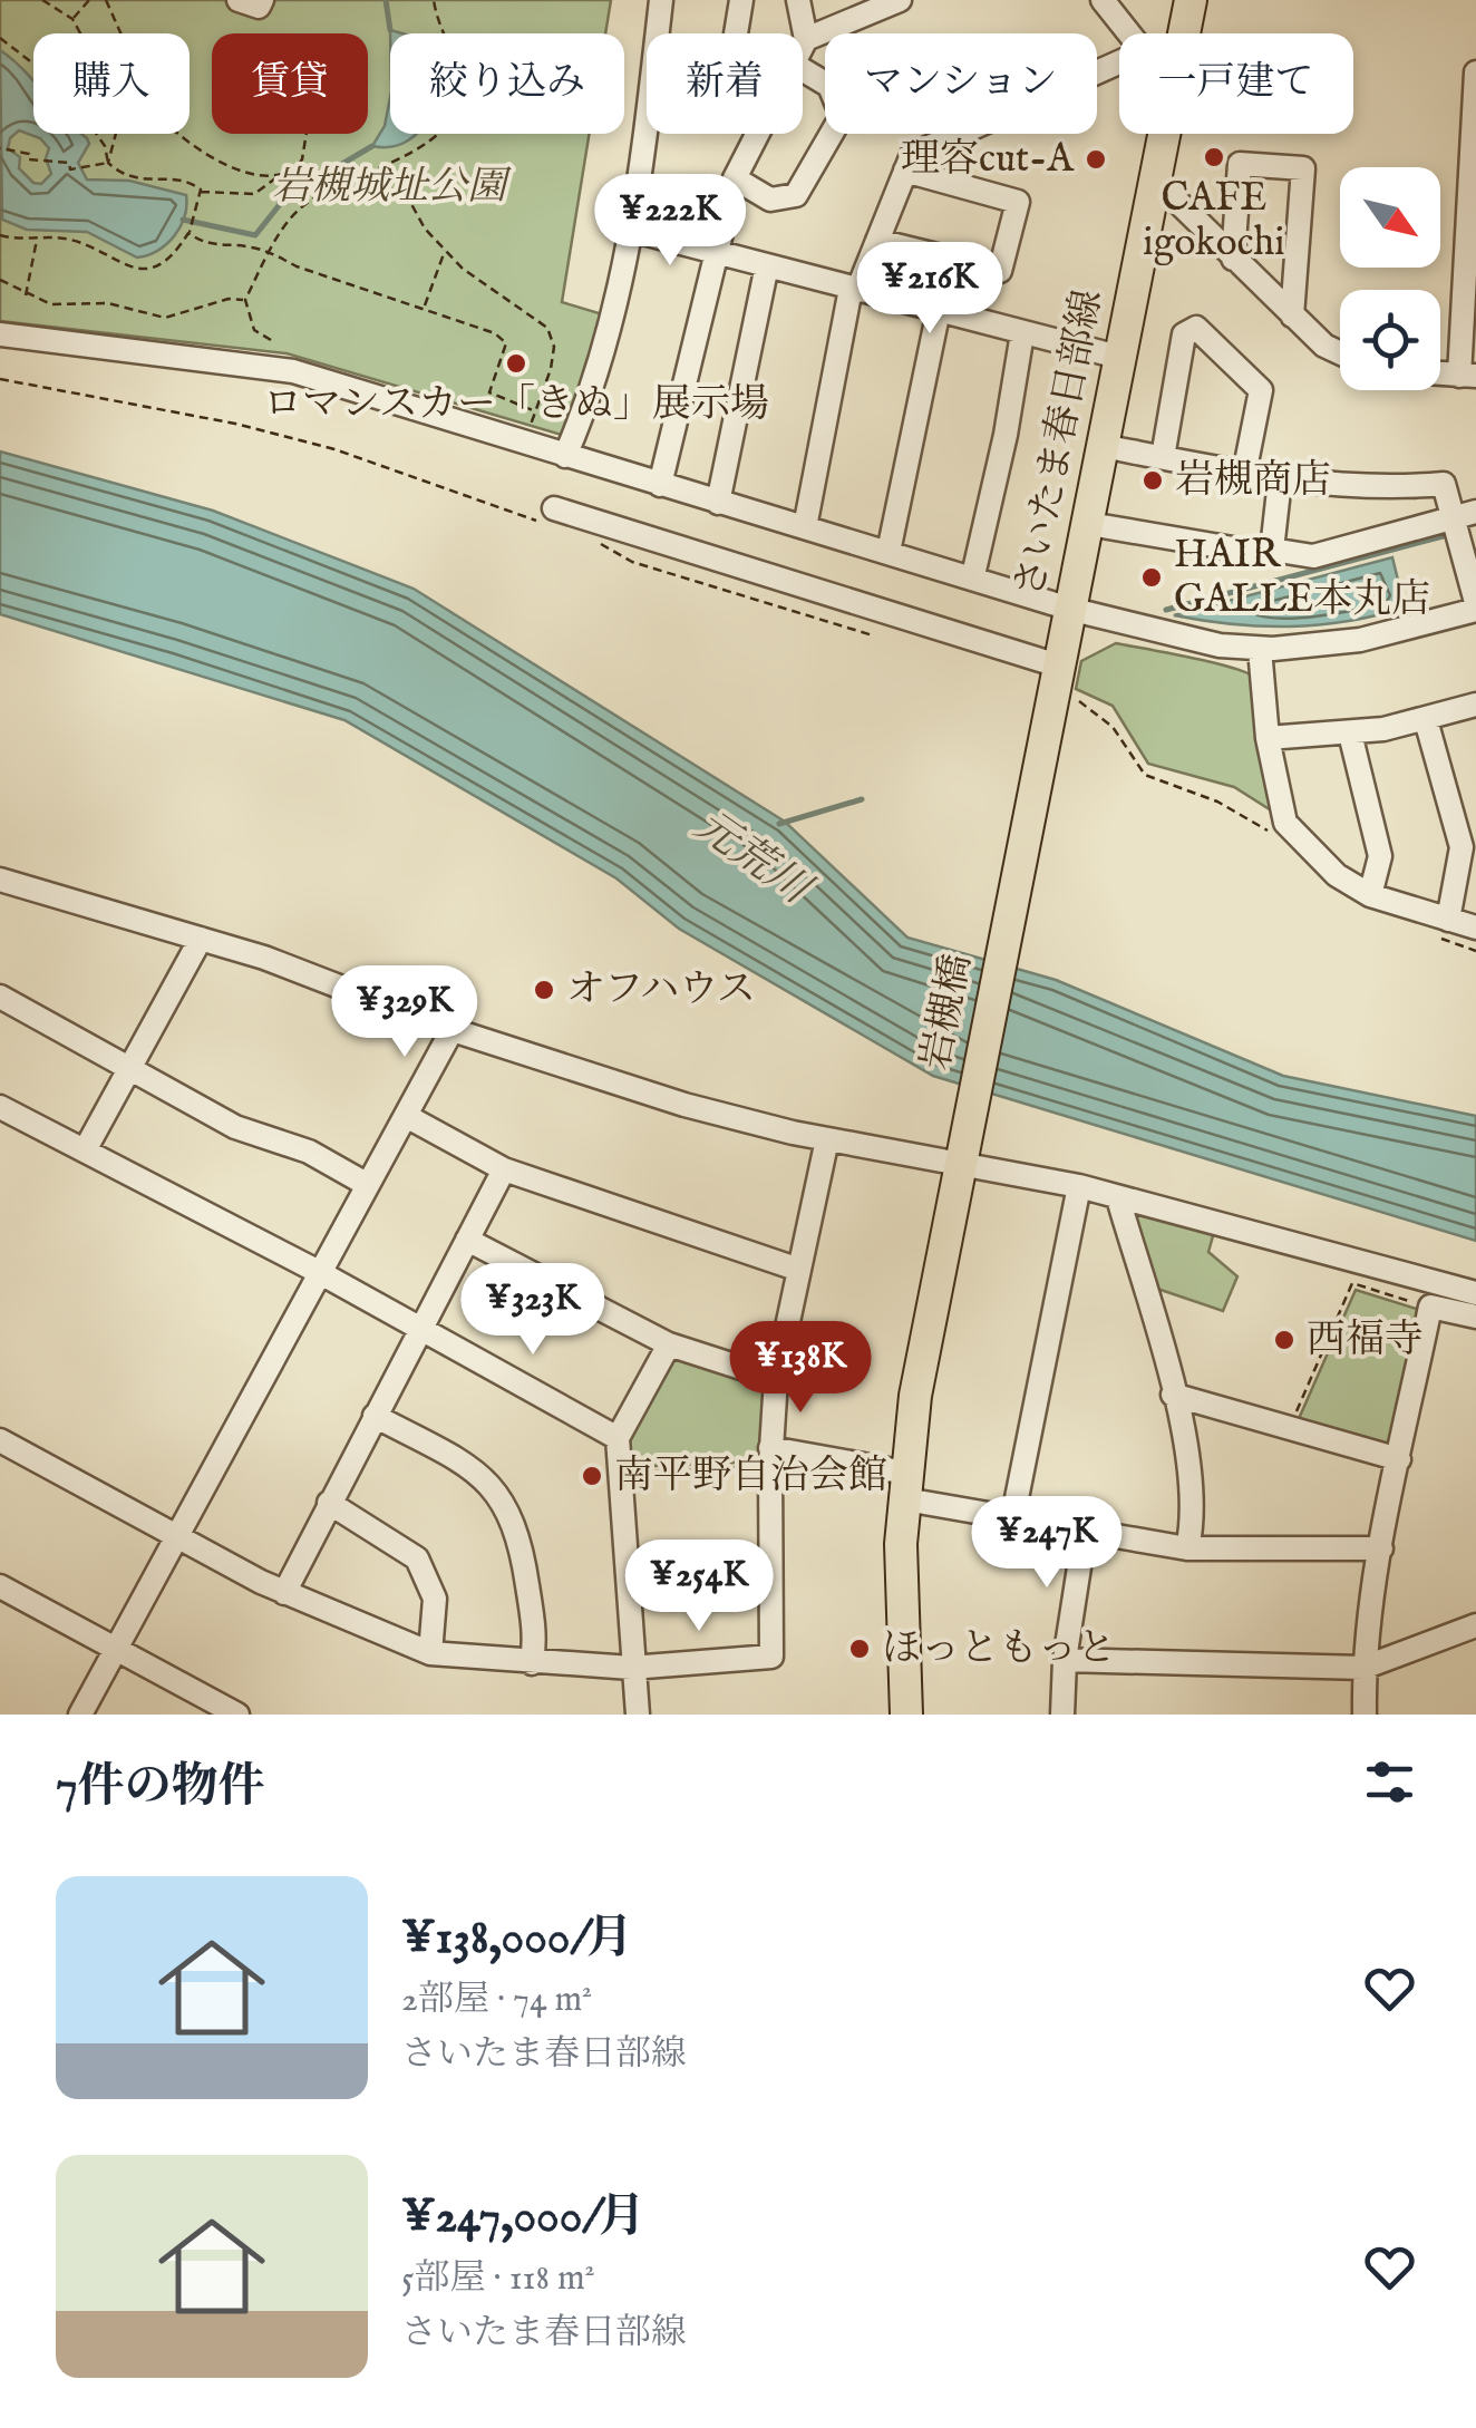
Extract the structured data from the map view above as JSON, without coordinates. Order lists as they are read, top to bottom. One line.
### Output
{"streets":{"main road":["さいたま春日部線","岩槻橋"]},"crossings":[["さいたま春日部線","岩槻橋"]],"water":["元荒川"],"parks":["岩槻城址公園"],"places":["CAFE igokochi","理容cut-A","ロマンスカー「きぬ」展示場","岩槻商店","HAIR GALLE本丸店","オフハウス","西福寺","南平野自治会館","ほっともっと"],"north":"bottom right","page":{"chip":["購入","賃貸","絞り込み","新着","マンション","一戸建て"],"price":["¥222K","¥216K","¥329K","¥323K","¥138K","¥247K","¥254K"],"heading":"7件の物件","list":[{"name":"¥138,000/月","note":"2部屋 · 74 m² · さいたま春日部線"},{"name":"¥247,000/月","note":"5部屋 · 118 m² · さいたま春日部線"}]}}
